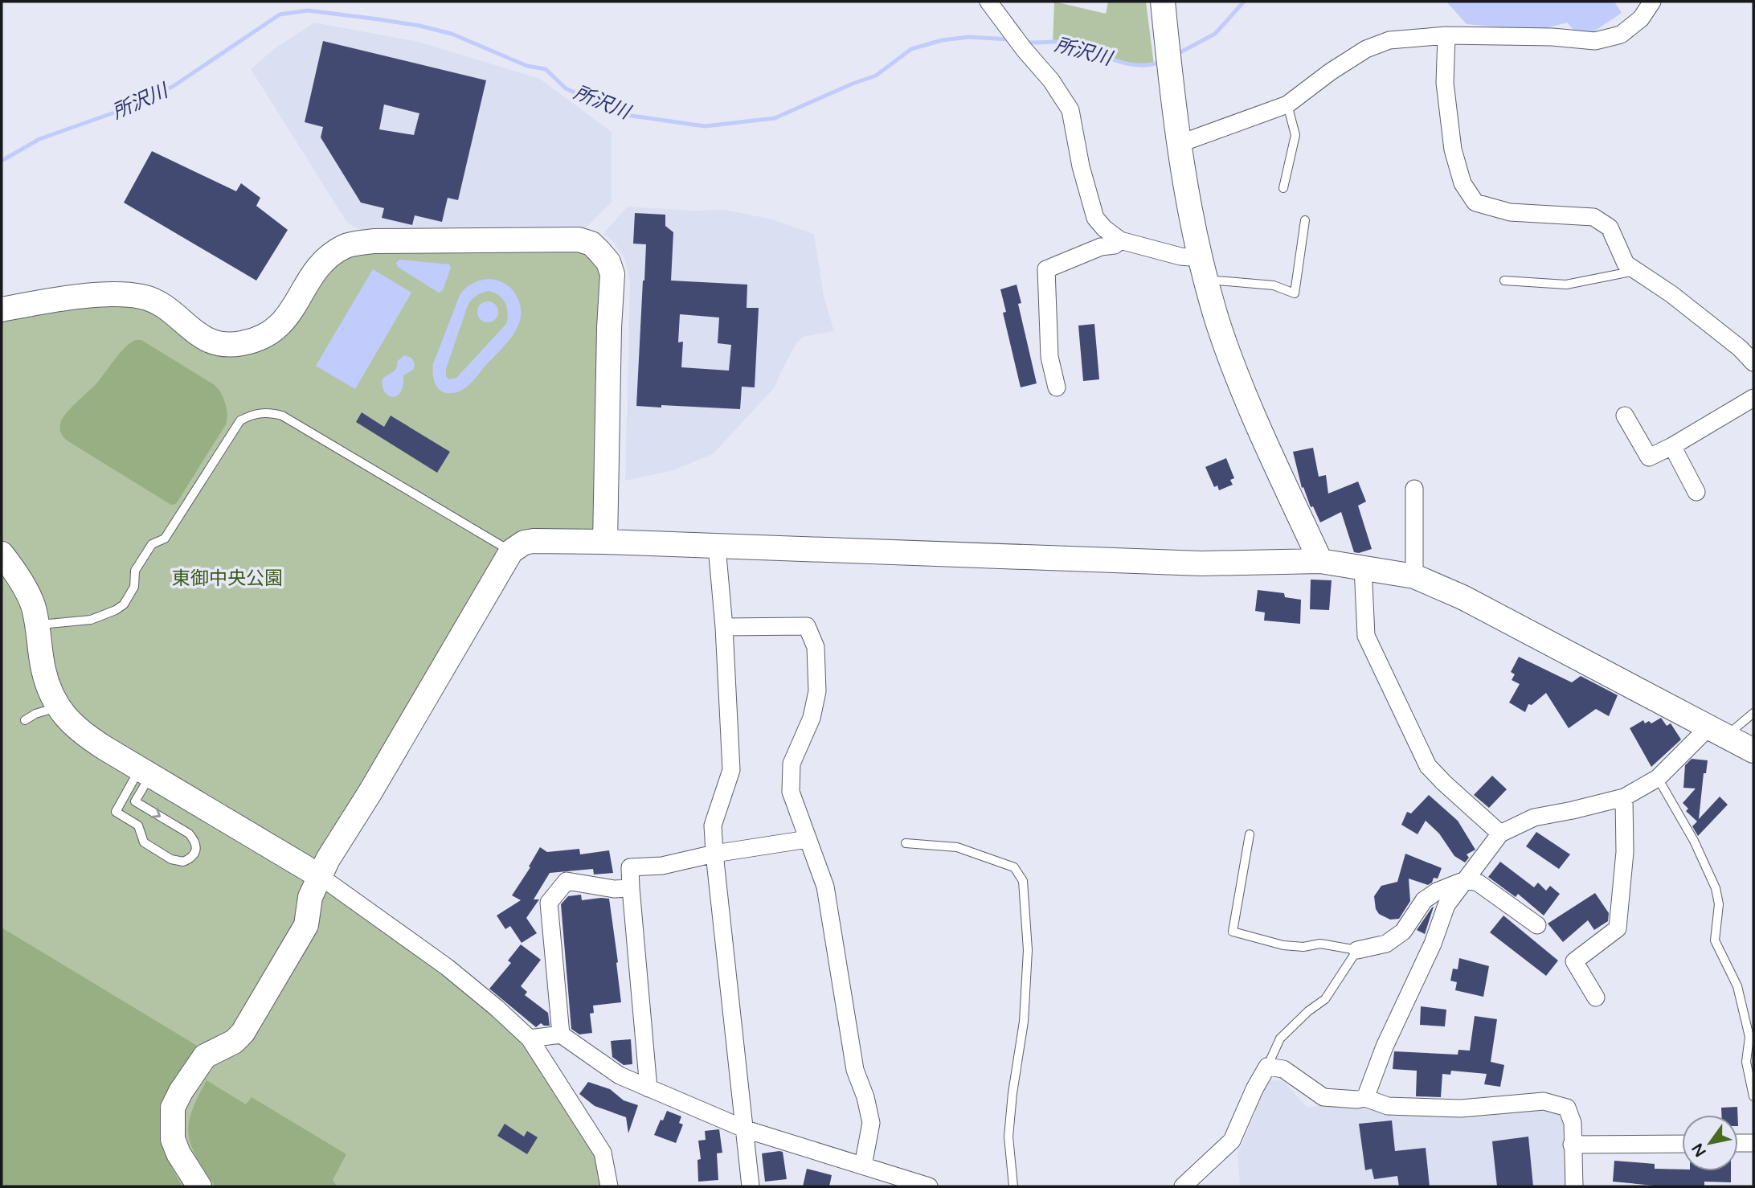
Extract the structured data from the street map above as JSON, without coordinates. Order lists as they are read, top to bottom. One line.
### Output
{"water":["所沢川"],"parks":["東御中央公園"],"north":"bottom left"}
